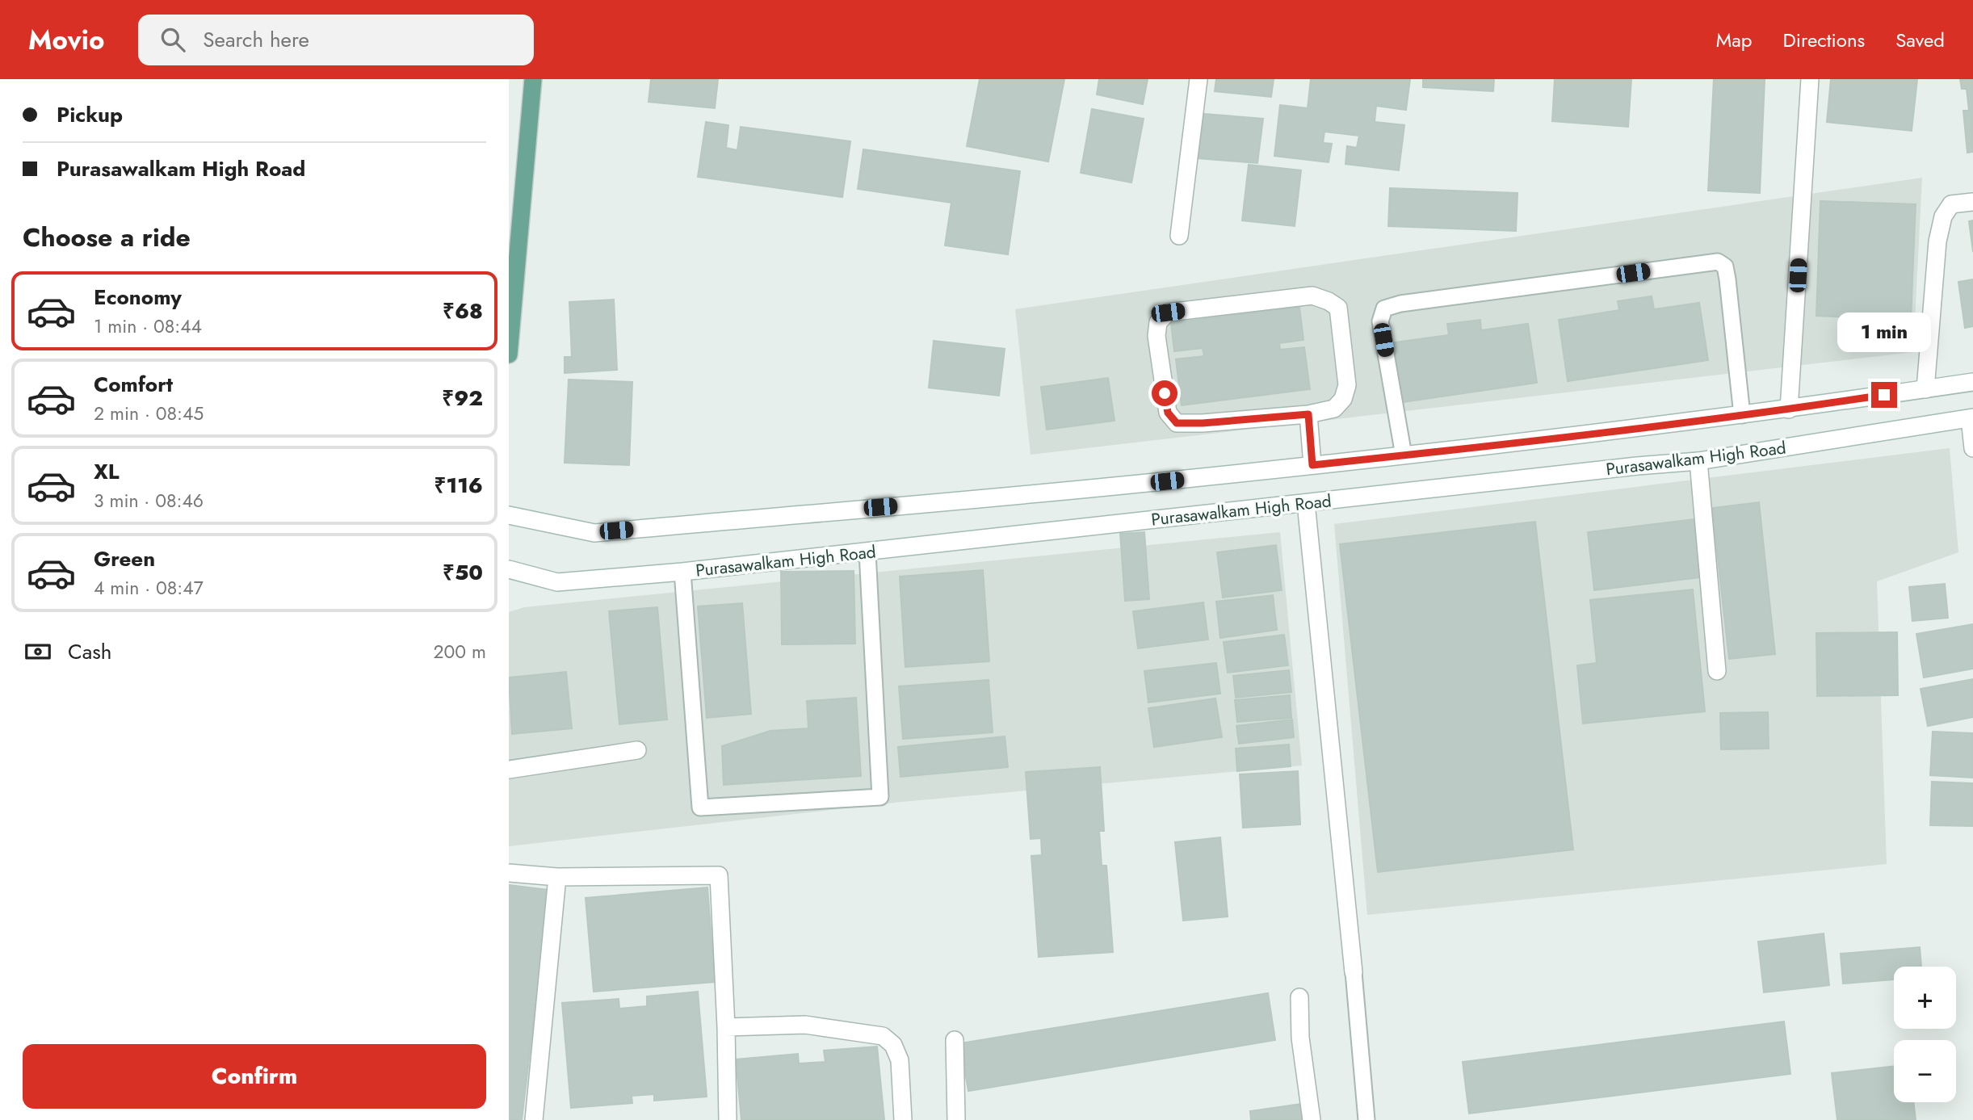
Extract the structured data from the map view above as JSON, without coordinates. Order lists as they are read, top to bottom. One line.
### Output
{"streets":{"street":["Purasawalkam High Road"]},"page":{"header":"Movio","search":"Search here","nav":["Map","Directions","Saved"],"banner":["Pickup","Purasawalkam High Road"],"heading":"Choose a ride","list":[{"name":"Economy","note":"1 min · 08:44","value":"₹68"},{"name":"Comfort","note":"2 min · 08:45","value":"₹92"},{"name":"XL","note":"3 min · 08:46","value":"₹116"},{"name":"Green","note":"4 min · 08:47","value":"₹50"}],"bubble":"1 min","pay":["Cash","200 m"],"map_buttons":["+","−"],"buttons":"Confirm"}}
